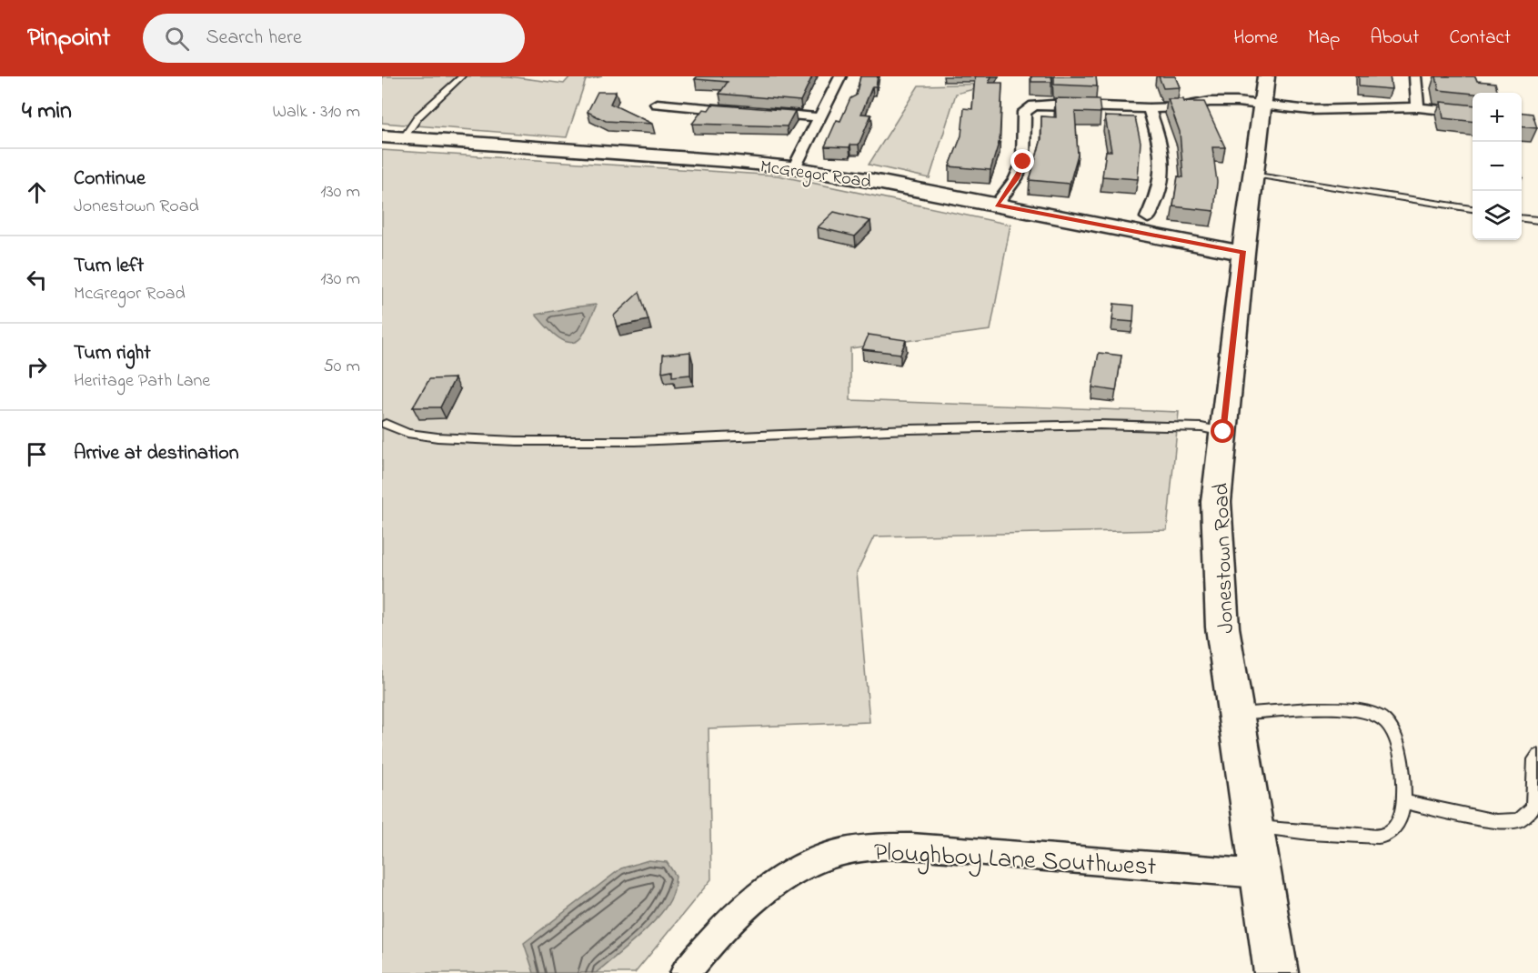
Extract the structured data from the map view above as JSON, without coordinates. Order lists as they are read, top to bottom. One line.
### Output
{"streets":{"main road":["McGregor Road","Jonestown Road"],"street":["Ploughboy Lane Southwest"]},"crossings":[["McGregor Road","Jonestown Road"],["Jonestown Road","Ploughboy Lane Southwest"]],"page":{"header":"Pinpoint","search":"Search here","nav":["Home","Map","About","Contact"],"heading":["4 min","Walk · 310 m"],"map_buttons":["+","−"],"list":[["Continue","Jonestown Road","130 m"],["Turn left","McGregor Road","130 m"],["Turn right","Heritage Path Lane","50 m"],"Arrive at destination"]}}
